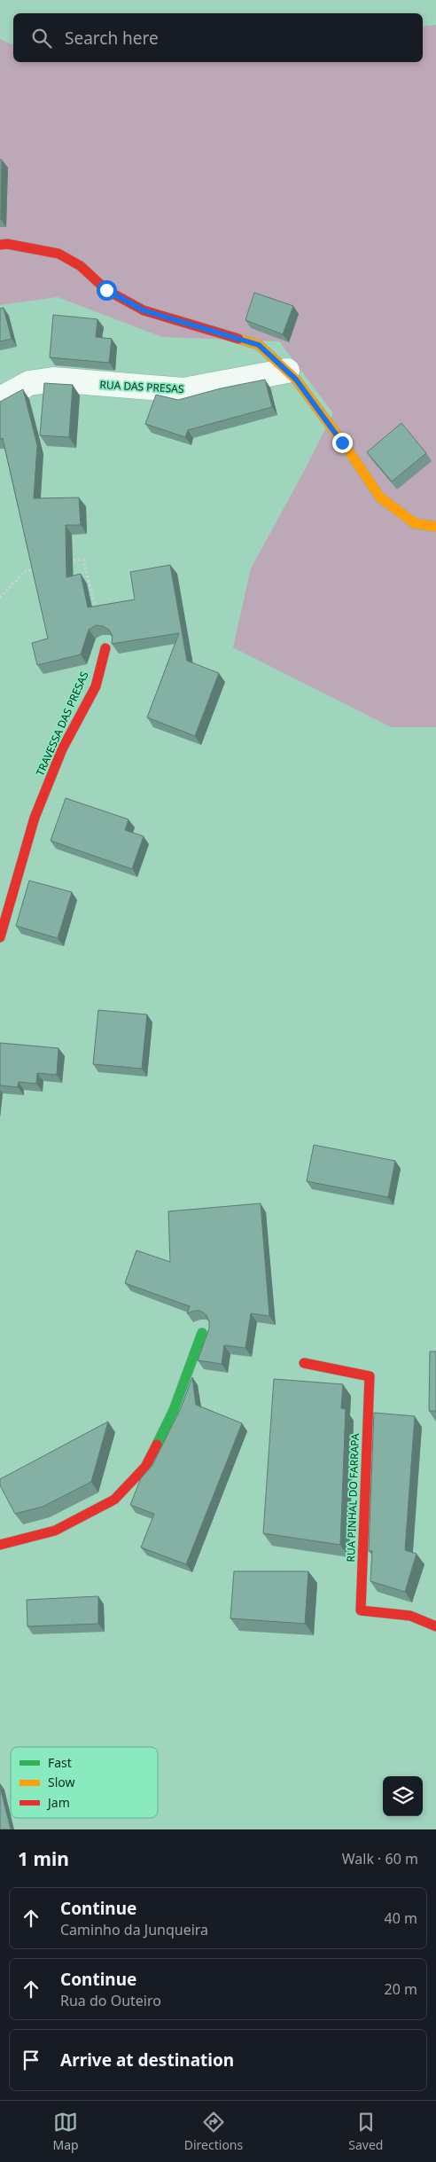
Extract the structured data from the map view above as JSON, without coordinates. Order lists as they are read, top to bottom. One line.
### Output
{"streets":{"street":["RUA DAS PRESAS","TRAVESSA DAS PRESAS","RUA PINHAL DO FARRAPA"]},"legend":["Fast","Slow","Jam"],"page":{"search":"Search here","heading":["1 min","Walk · 60 m"],"list":[["Continue","Caminho da Junqueira","40 m"],["Continue","Rua do Outeiro","20 m"],"Arrive at destination"],"nav":["Map","Directions","Saved"]}}
